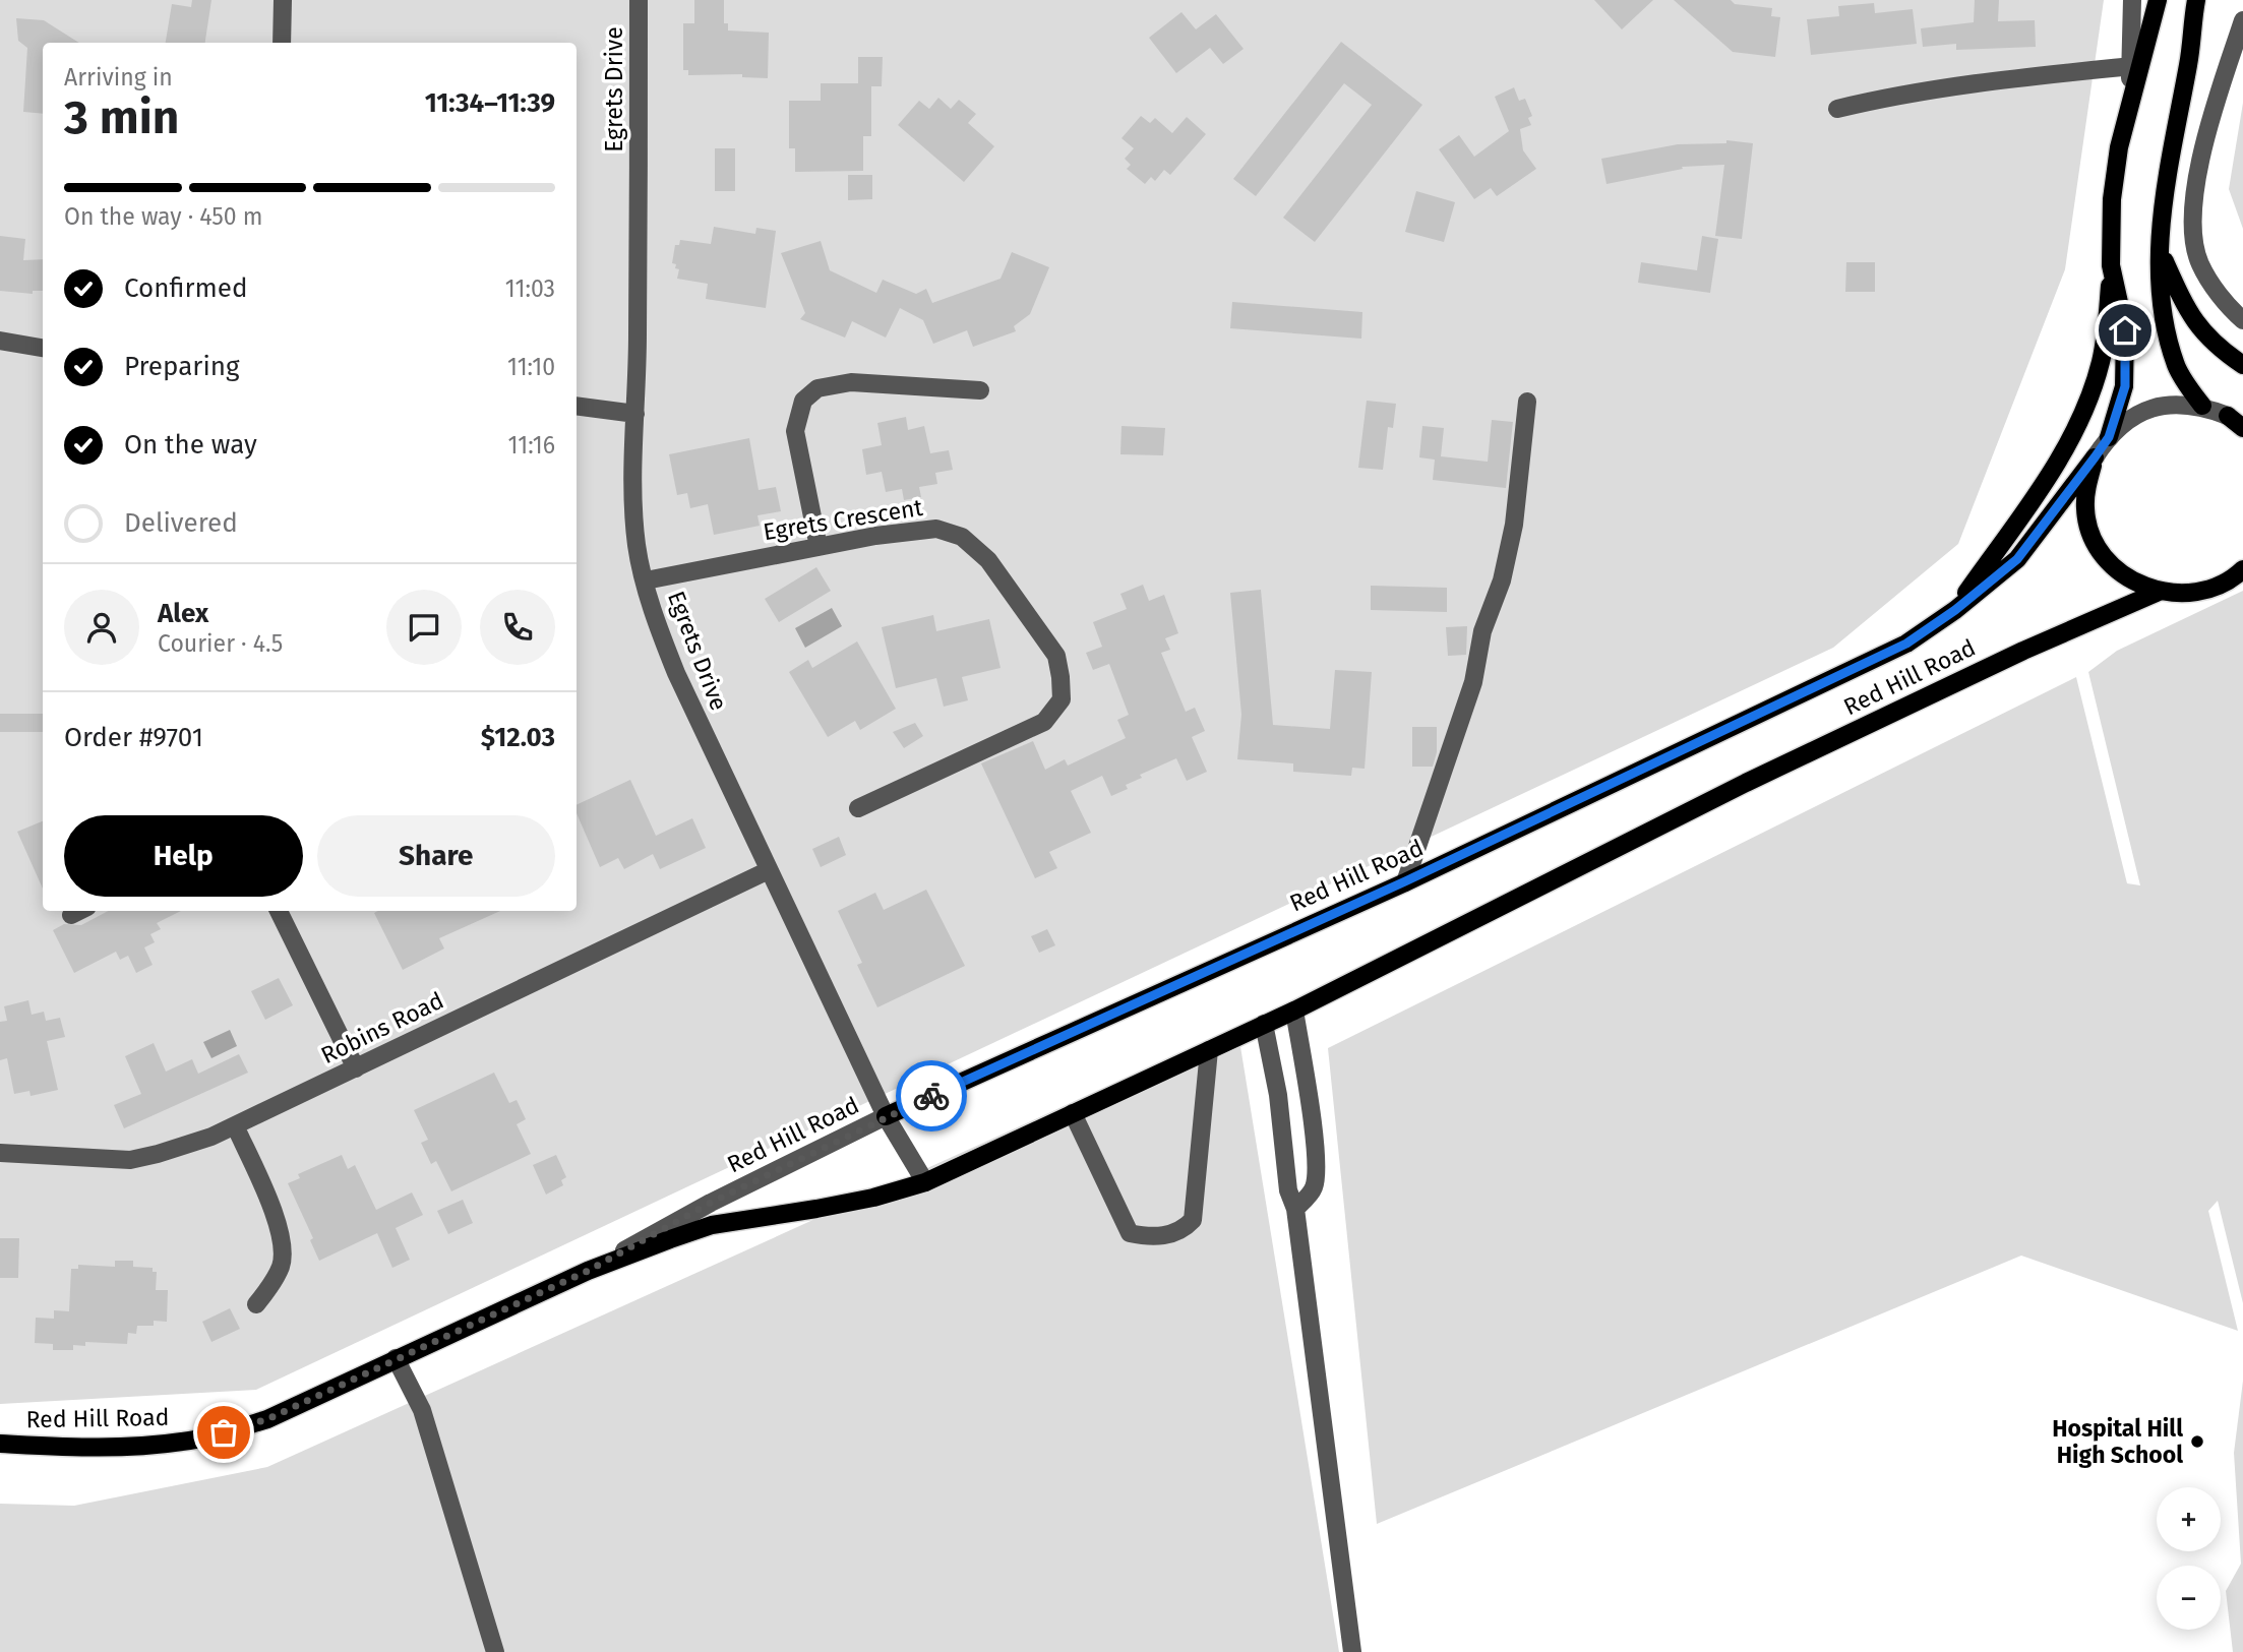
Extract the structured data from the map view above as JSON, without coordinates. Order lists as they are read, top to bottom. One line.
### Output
{"streets":{"main road":["Red Hill Road"],"street":["Egrets Drive","Egrets Crescent","Robins Road"]},"crossings":[["Egrets Drive","Egrets Crescent"],["Egrets Drive","Red Hill Road"],["Egrets Drive","Robins Road"]],"places":["Hospital Hill High School"],"page":{"heading":["3 min","Arriving in","11:34–11:39"],"panel":["Alex","Courier · 4.5","Order #9701","$12.03"],"bar":"On the way · 450 m","list":[["Confirmed","11:03"],["Preparing","11:10"],["On the way","11:16"],"Delivered"],"buttons":["Help","Share"],"map_buttons":["+","−"]}}
